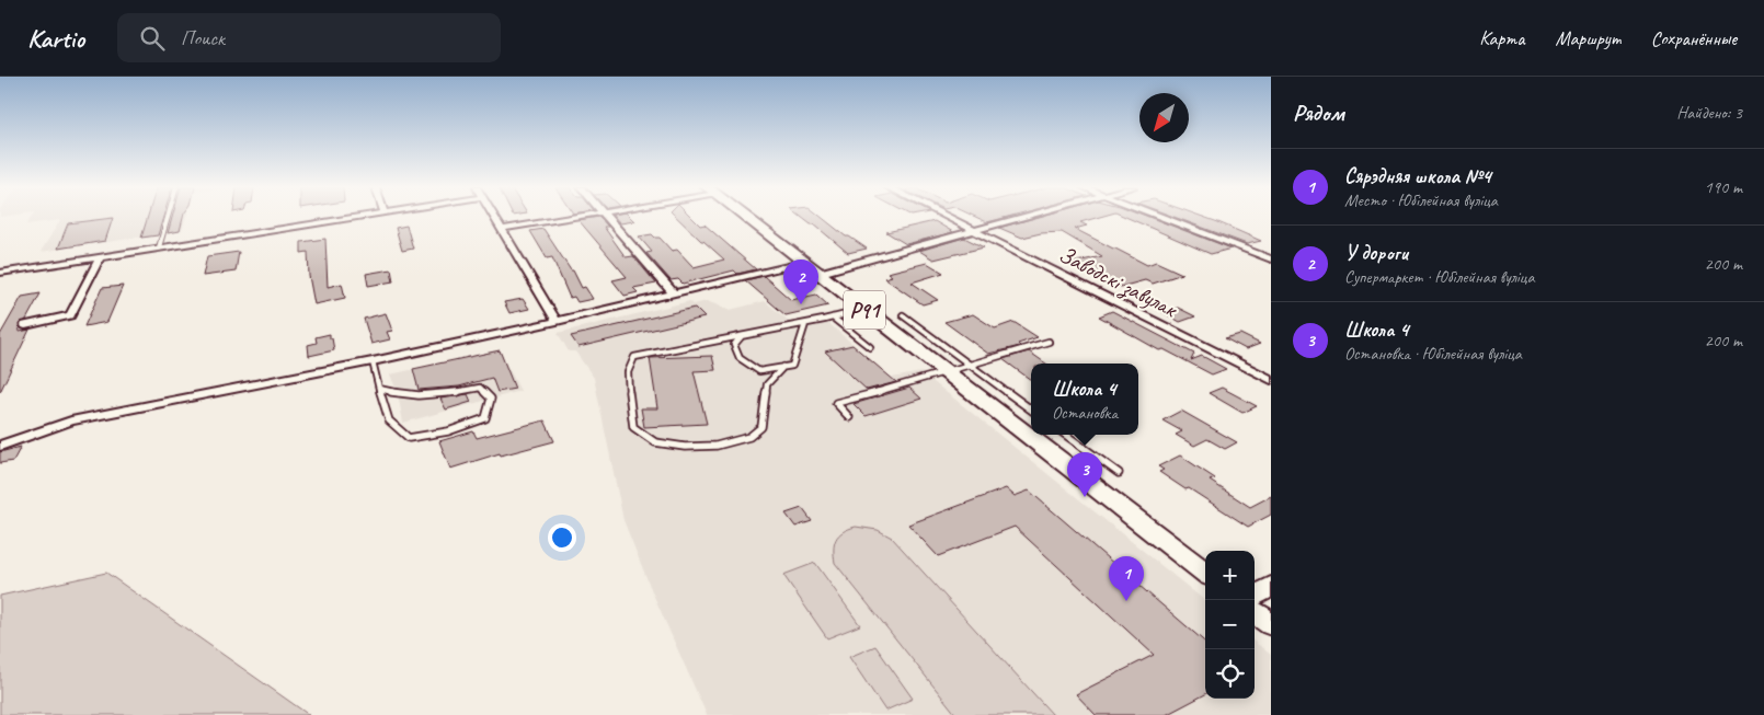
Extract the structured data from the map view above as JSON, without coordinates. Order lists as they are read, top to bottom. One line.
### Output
{"streets":{"main road":["Р91"],"street":["Заводскі завулак"]},"north":"bottom left","page":{"header":"Kartio","search":"Поиск","nav":["Карта","Маршрут","Сохранённые"],"heading":["Рядом","Найдено: 3"],"list":[{"mark":"1","name":"Сярэдняя школа №4","note":"Место · Юбілейная вуліца","value":"190 m"},{"mark":"2","name":"У дороги","note":"Супермаркет · Юбілейная вуліца","value":"200 m"},{"mark":"3","name":"Школа 4","note":"Остановка · Юбілейная вуліца","value":"200 m"}],"pins":["2","3","1"],"popup":["Школа 4","Остановка"],"map_buttons":["+","−"]}}
